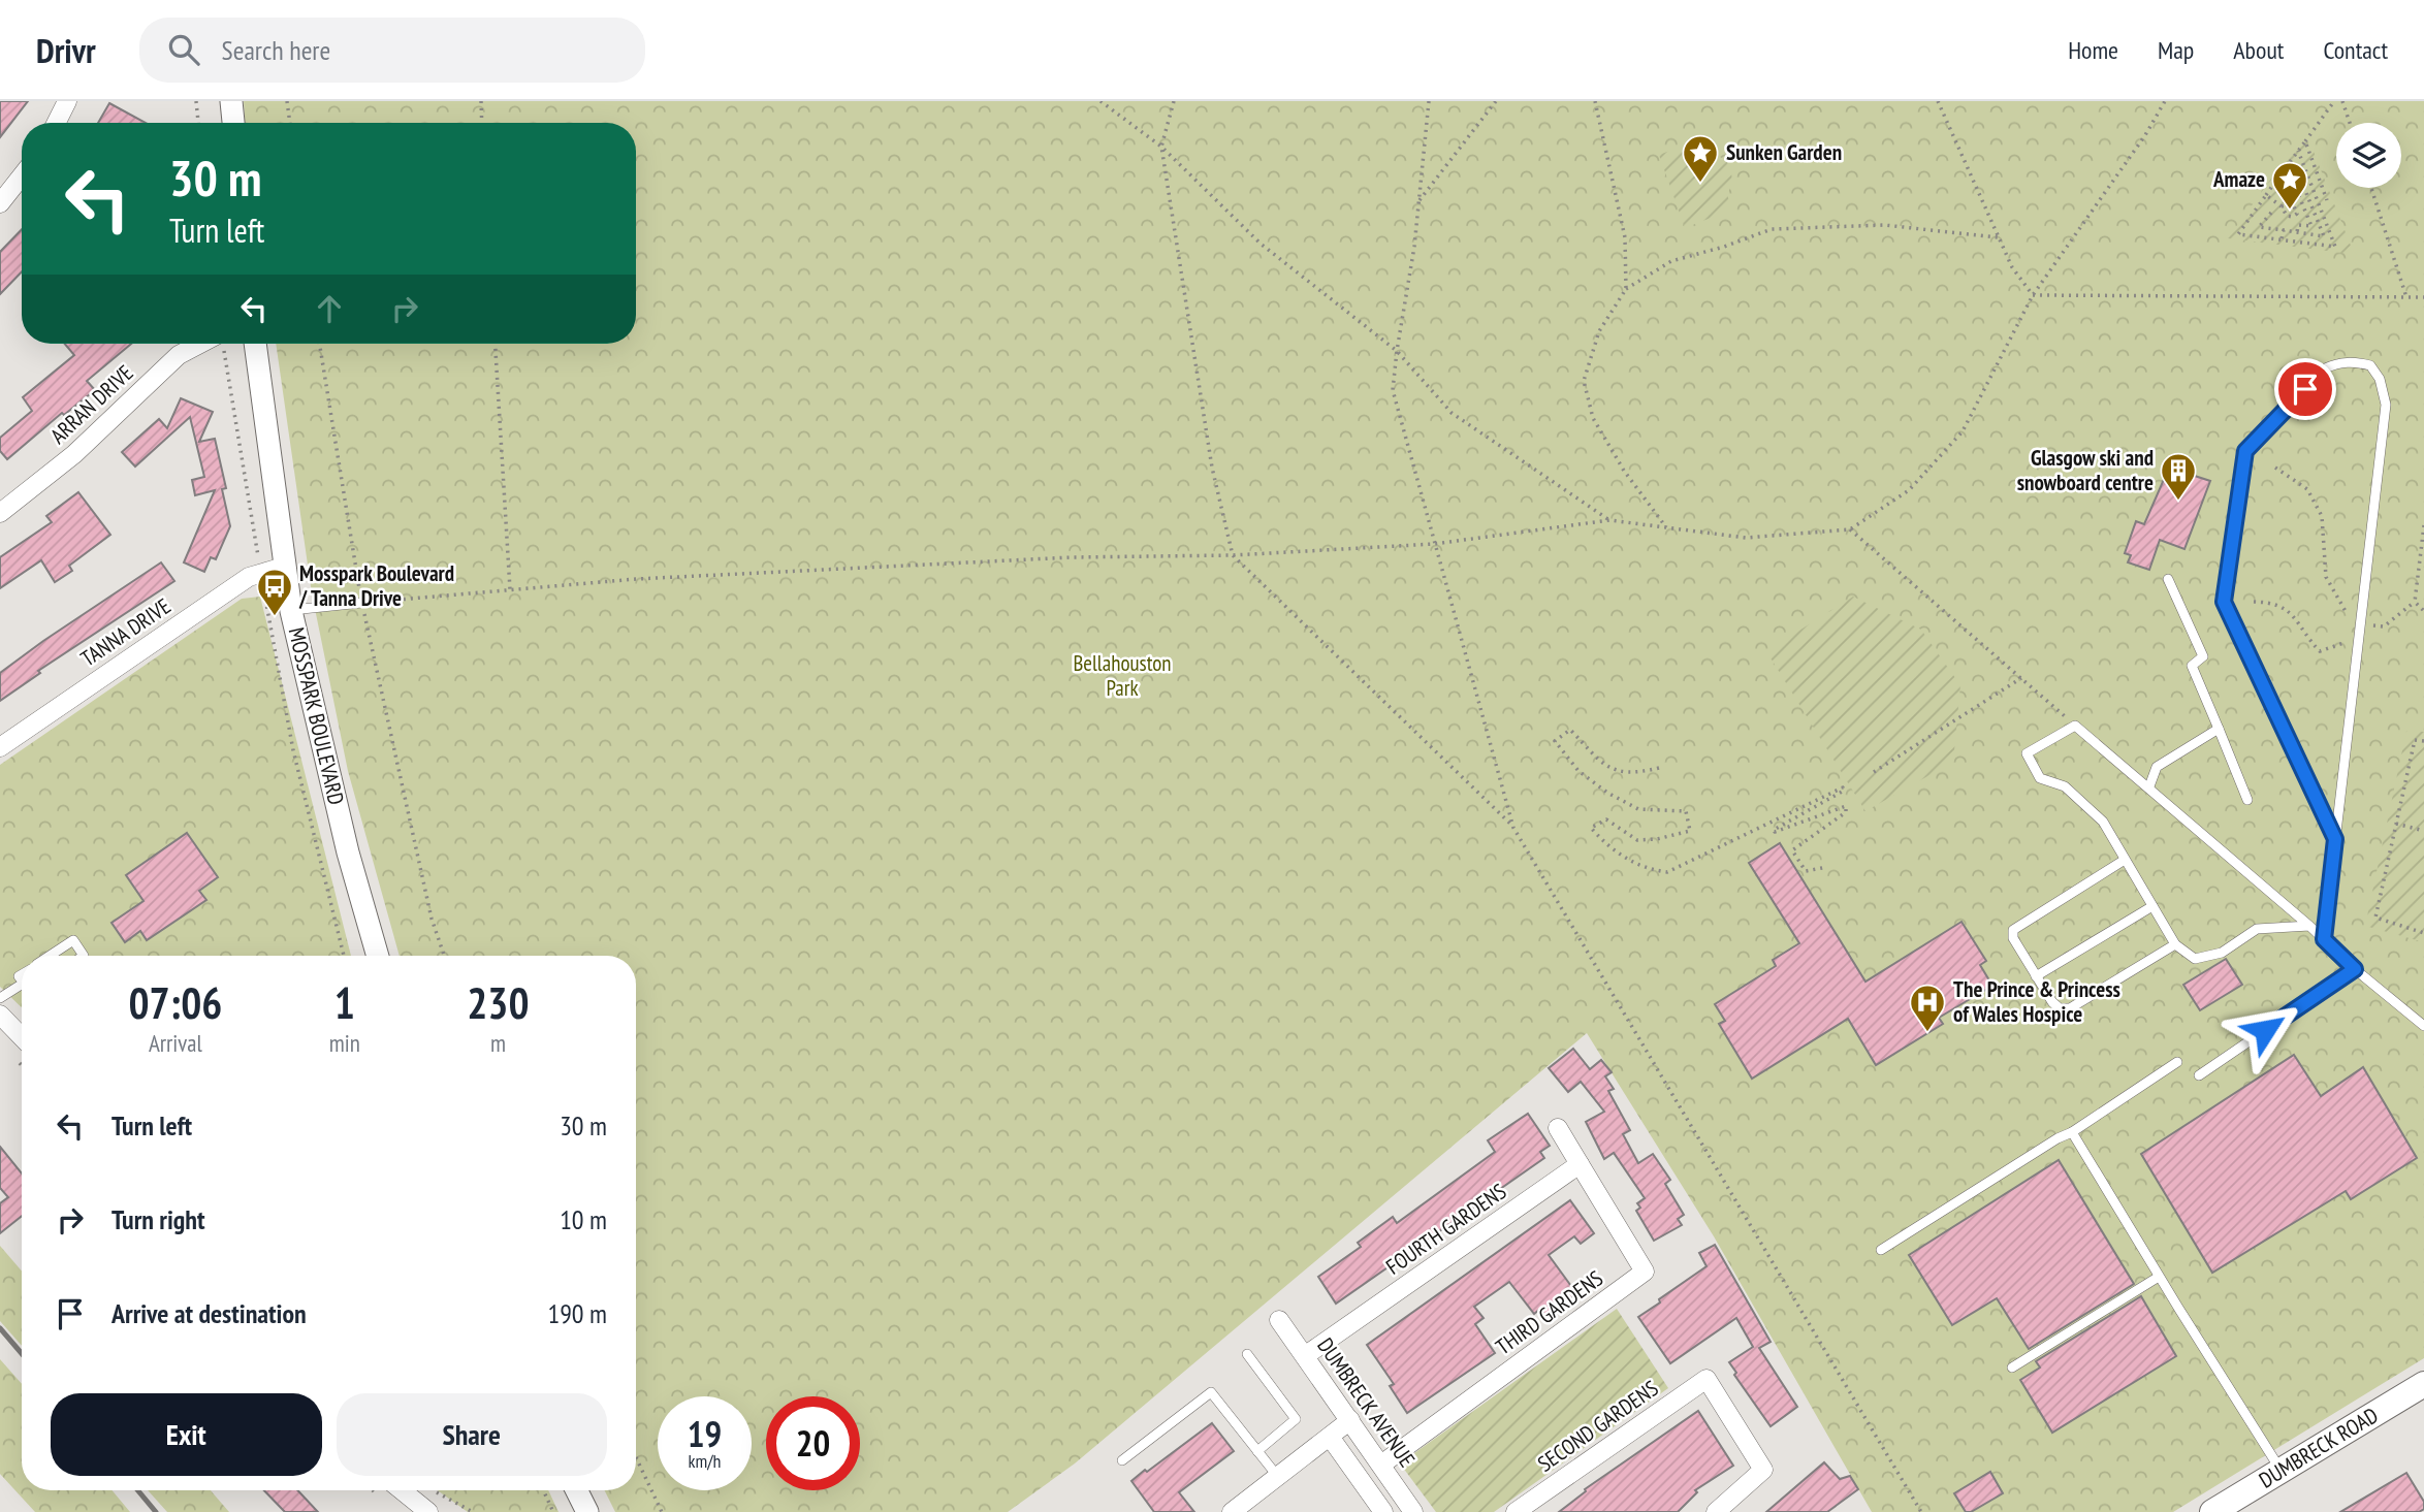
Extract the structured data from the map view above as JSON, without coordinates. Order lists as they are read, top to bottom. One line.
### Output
{"streets":{"main road":["DUMBRECK ROAD"],"street":["ARRAN DRIVE","TANNA DRIVE","MOSSPARK BOULEVARD","FOURTH GARDENS","THIRD GARDENS","DUMBRECK AVENUE","SECOND GARDENS"]},"crossings":[["TANNA DRIVE","MOSSPARK BOULEVARD"],["FOURTH GARDENS","THIRD GARDENS"],["FOURTH GARDENS","DUMBRECK AVENUE"],["THIRD GARDENS","DUMBRECK AVENUE"]],"parks":["Bellahouston Park"],"places":{"place":["Sunken Garden","Amaze"],"building":["Glasgow ski and snowboard centre"],"bus stop":["Mosspark Boulevard / Tanna Drive"],"hospital":["The Prince & Princess of Wales Hospice"]},"page":{"header":"Drivr","search":"Search here","nav":["Home","Map","About","Contact"],"turn":["30 m","Turn left"],"eta":["07:06","Arrival","1","min","230","m"],"list":[{"name":"Turn left","value":"30 m"},{"name":"Turn right","value":"10 m"},{"name":"Arrive at destination","value":"190 m"}],"buttons":["Exit","Share"],"speed":"19 km/h","limit":"20"}}
